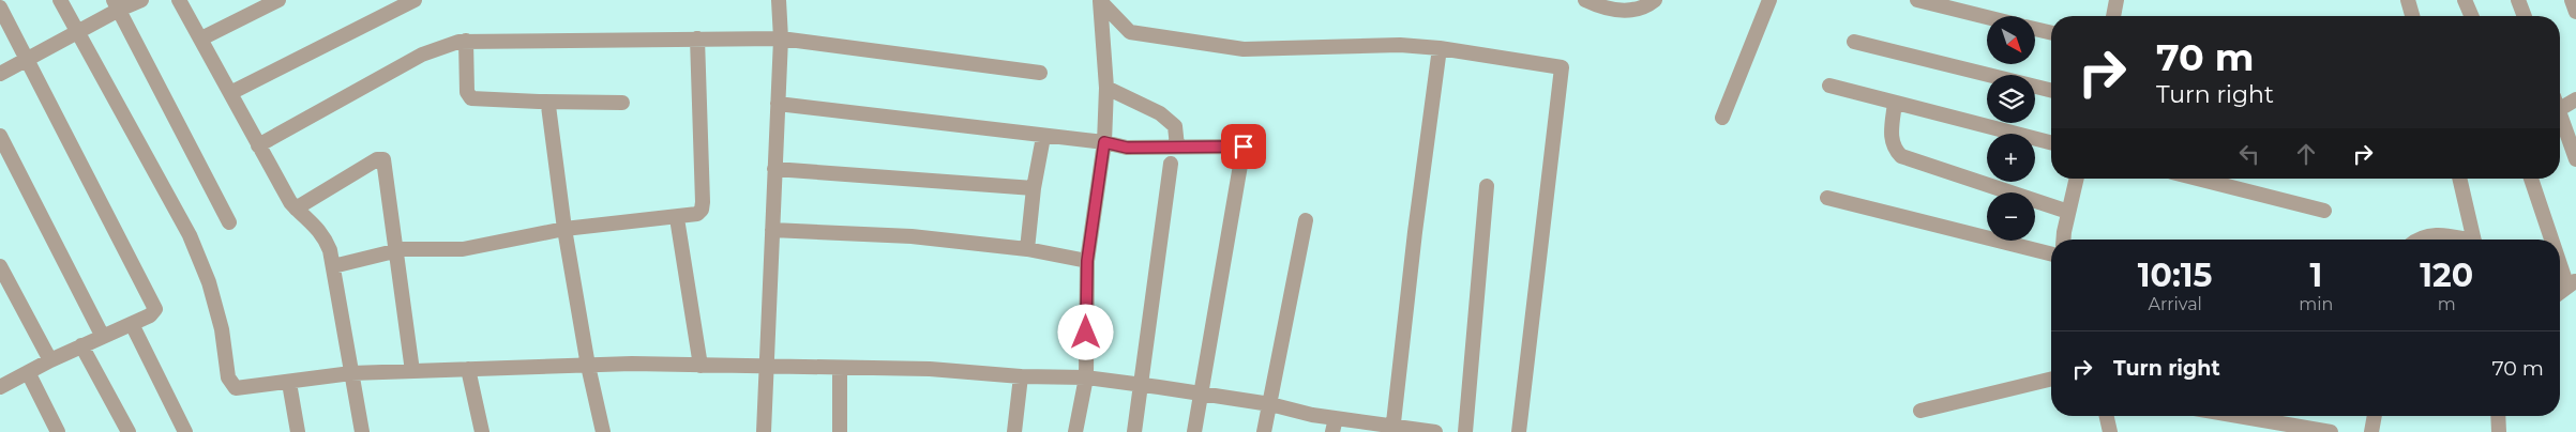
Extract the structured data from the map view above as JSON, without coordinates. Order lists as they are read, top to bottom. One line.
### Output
{"north":"bottom right","page":{"map_buttons":["+","−"],"turn":["70 m","Turn right"],"eta":["10:15","Arrival","1","min","120","m"],"list":[{"name":"Turn right","value":"70 m"}]}}
